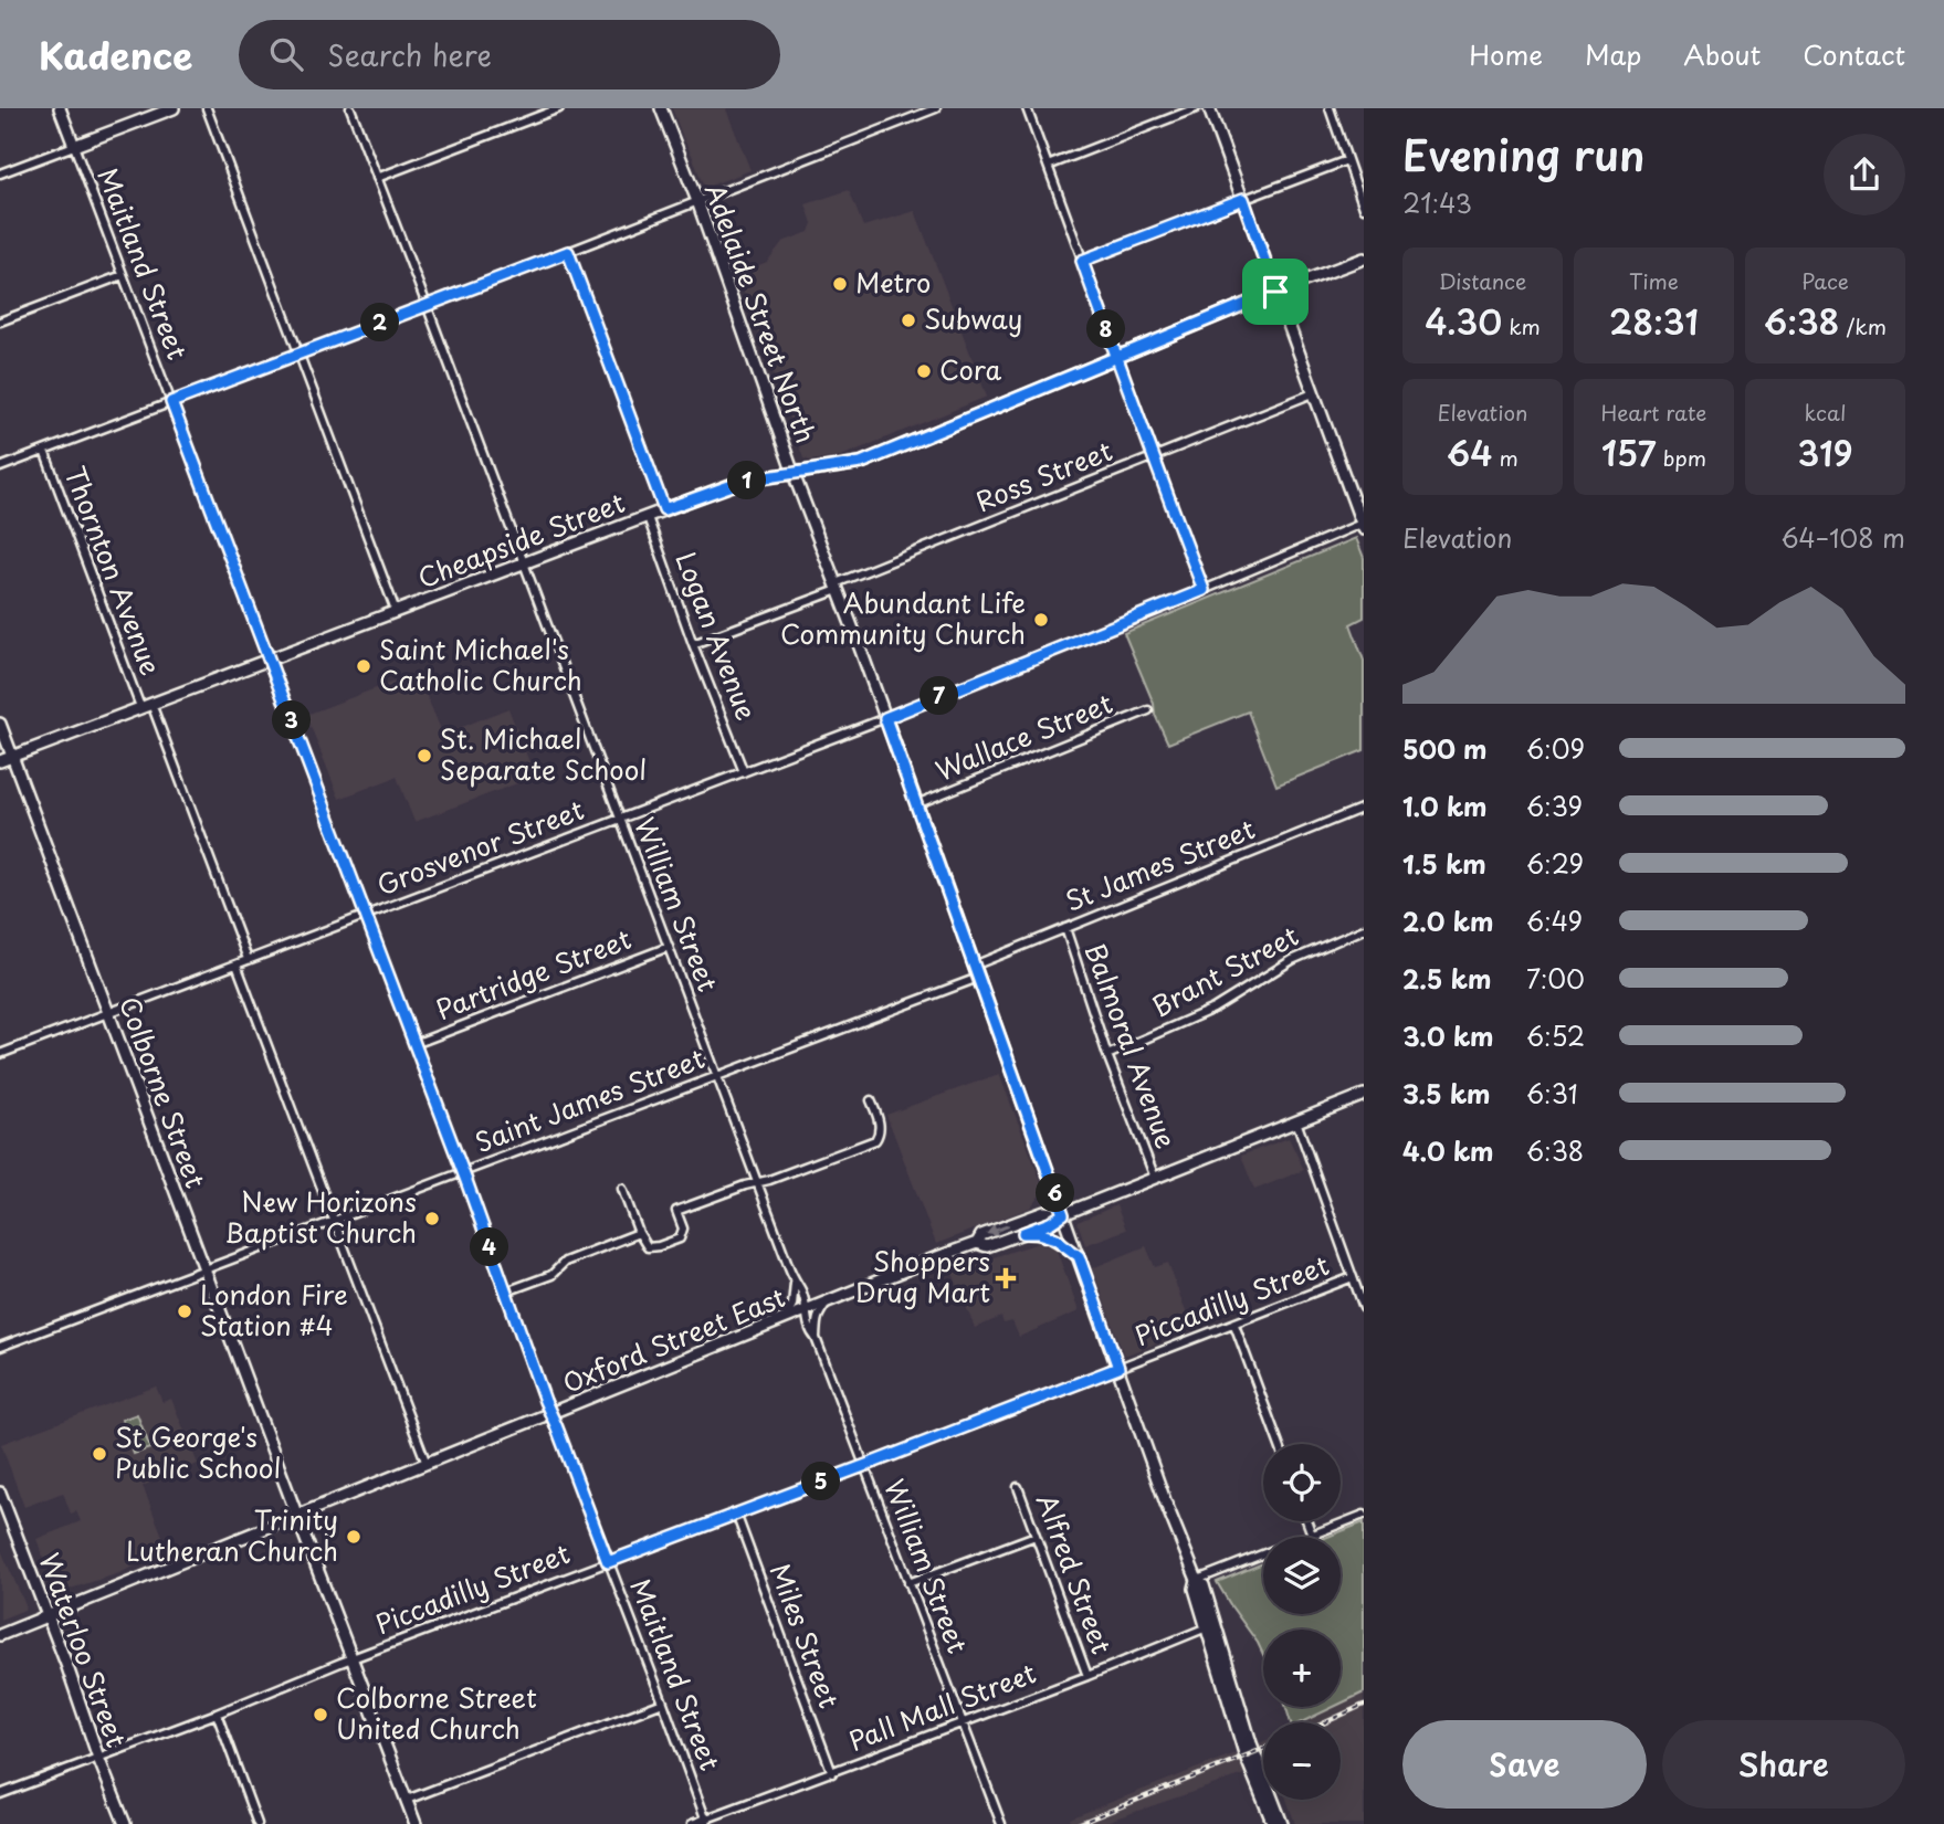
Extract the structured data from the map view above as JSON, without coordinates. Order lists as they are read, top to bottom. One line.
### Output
{"streets":{"main road":["Maitland Street","Adelaide Street North","Cheapside Street","Colborne Street","Oxford Street East","Waterloo Street"],"street":["Ross Street","Thornton Avenue","Logan Avenue","Wallace Street","Grosvenor Street","St James Street","William Street","Brant Street","Partridge Street","Balmoral Avenue","Saint James Street","Piccadilly Street","Alfred Street","Miles Street","Pall Mall Street"]},"crossings":[["Maitland Street","Cheapside Street"],["Maitland Street","Grosvenor Street"],["Maitland Street","Partridge Street"],["Maitland Street","Saint James Street"],["Maitland Street","Piccadilly Street"],["Maitland Street","Oxford Street East"],["Maitland Street","Pall Mall Street"],["Adelaide Street North","Ross Street"],["Adelaide Street North","Cheapside Street"],["Adelaide Street North","Wallace Street"],["Adelaide Street North","Grosvenor Street"],["Adelaide Street North","St James Street"],["Adelaide Street North","Saint James Street"],["Adelaide Street North","Piccadilly Street"],["Adelaide Street North","Oxford Street East"],["Adelaide Street North","Pall Mall Street"],["Ross Street","Logan Avenue"],["Cheapside Street","Thornton Avenue"],["Cheapside Street","Logan Avenue"],["Cheapside Street","William Street"],["Cheapside Street","Colborne Street"],["Thornton Avenue","Grosvenor Street"],["Logan Avenue","Grosvenor Street"],["Grosvenor Street","William Street"],["Grosvenor Street","Colborne Street"],["St James Street","Balmoral Avenue"],["William Street","Partridge Street"],["William Street","Saint James Street"],["William Street","Piccadilly Street"],["William Street","Oxford Street East"],["William Street","Pall Mall Street"],["Brant Street","Balmoral Avenue"],["Balmoral Avenue","Oxford Street East"],["Colborne Street","Saint James Street"],["Colborne Street","Piccadilly Street"],["Colborne Street","Oxford Street East"],["Piccadilly Street","Miles Street"],["Piccadilly Street","Waterloo Street"],["Oxford Street East","Waterloo Street"],["Alfred Street","Pall Mall Street"],["Miles Street","Pall Mall Street"]],"places":{"other":["Metro","Subway","Cora","Abundant Life Community Church","Saint Michael's Catholic Church","St. Michael Separate School","New Horizons Baptist Church","London Fire Station #4","St George's Public School","Trinity Lutheran Church","Colborne Street United Church"],"health":["Shoppers Drug Mart"]},"page":{"header":"Kadence","search":"Search here","nav":["Home","Map","About","Contact"],"heading":["Evening run","21:43"],"stats":[["Distance","4.30 km"],["Time","28:31"],["Pace","6:38 /km"],["Elevation","64 m"],["Heart rate","157 bpm"],["kcal","319"]],"pins":["2","8","1","7","3","6","4","5"],"chart":["Elevation","64–108 m"],"list":[{"name":"500 m","note":"6:09"},{"name":"1.0 km","note":"6:39"},{"name":"1.5 km","note":"6:29"},{"name":"2.0 km","note":"6:49"},{"name":"2.5 km","note":"7:00"},{"name":"3.0 km","note":"6:52"},{"name":"3.5 km","note":"6:31"},{"name":"4.0 km","note":"6:38"}],"map_buttons":["+","−"],"buttons":["Save","Share"]}}
